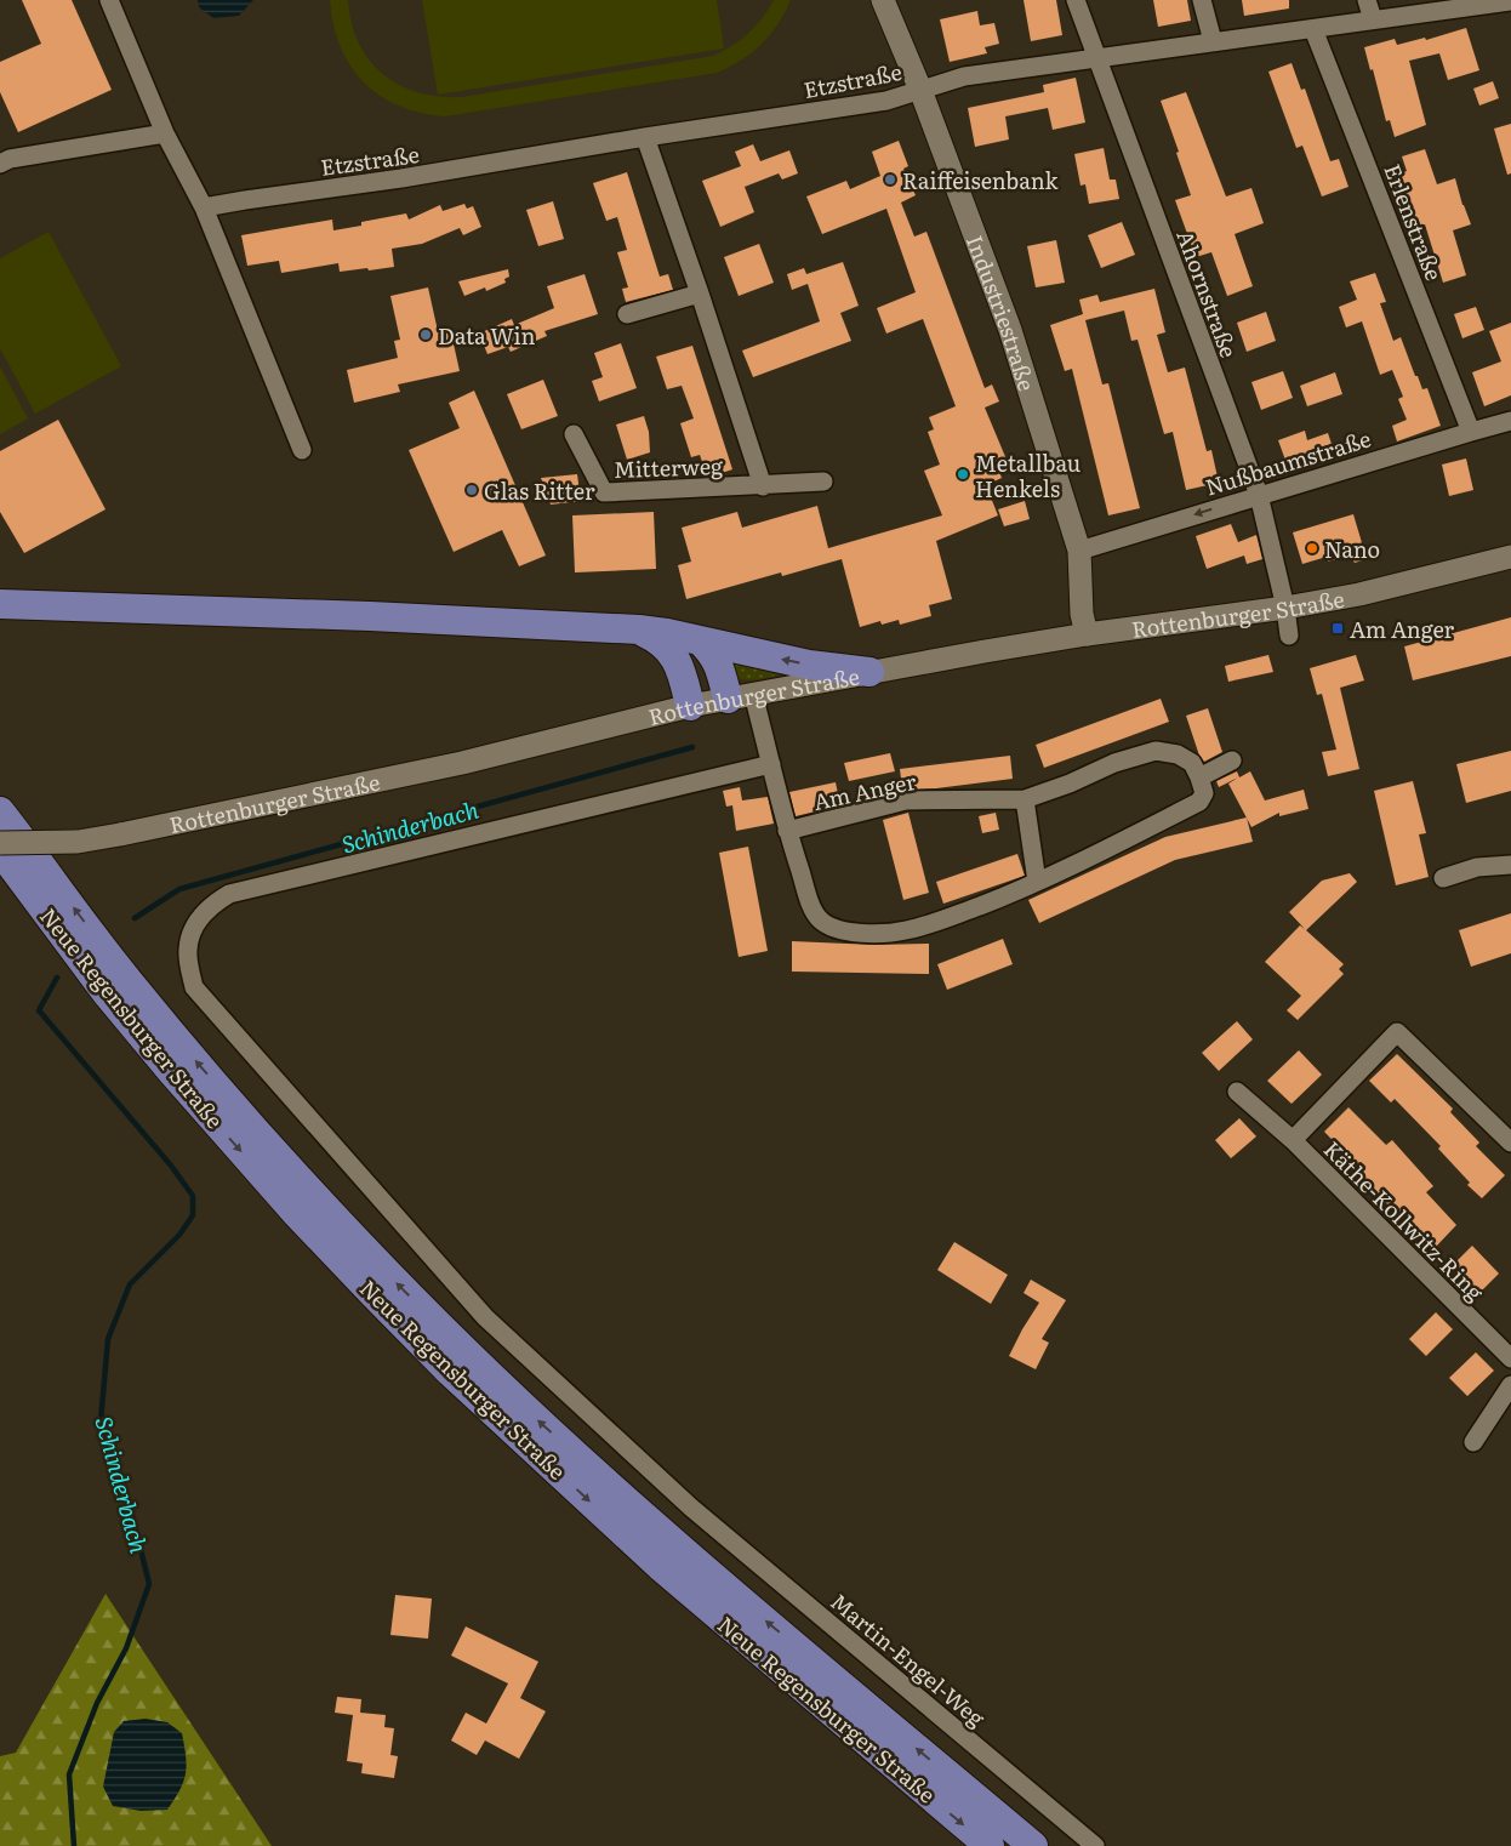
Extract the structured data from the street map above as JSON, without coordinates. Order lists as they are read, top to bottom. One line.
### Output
{"streets":{"highway":["Neue Regensburger Straße"],"street":["Etzstraße","Erlenstraße","Ahornstraße","Industriestraße","Nußbaumstraße","Mitterweg","Rottenburger Straße","Am Anger","Käthe-Kollwitz-Ring","Martin-Engel-Weg"]},"crossings":[["Etzstraße","Erlenstraße"],["Etzstraße","Ahornstraße"],["Etzstraße","Industriestraße"],["Etzstraße","Mitterweg"],["Erlenstraße","Nußbaumstraße"],["Ahornstraße","Nußbaumstraße"],["Ahornstraße","Rottenburger Straße"],["Industriestraße","Nußbaumstraße"],["Industriestraße","Rottenburger Straße"]],"one_way":["Nußbaumstraße"],"water":["Schinderbach"],"places":{"other":["Raiffeisenbank","Data Win","Metallbau Henkels","Glas Ritter","Nano"],"transit":["Am Anger"]}}
